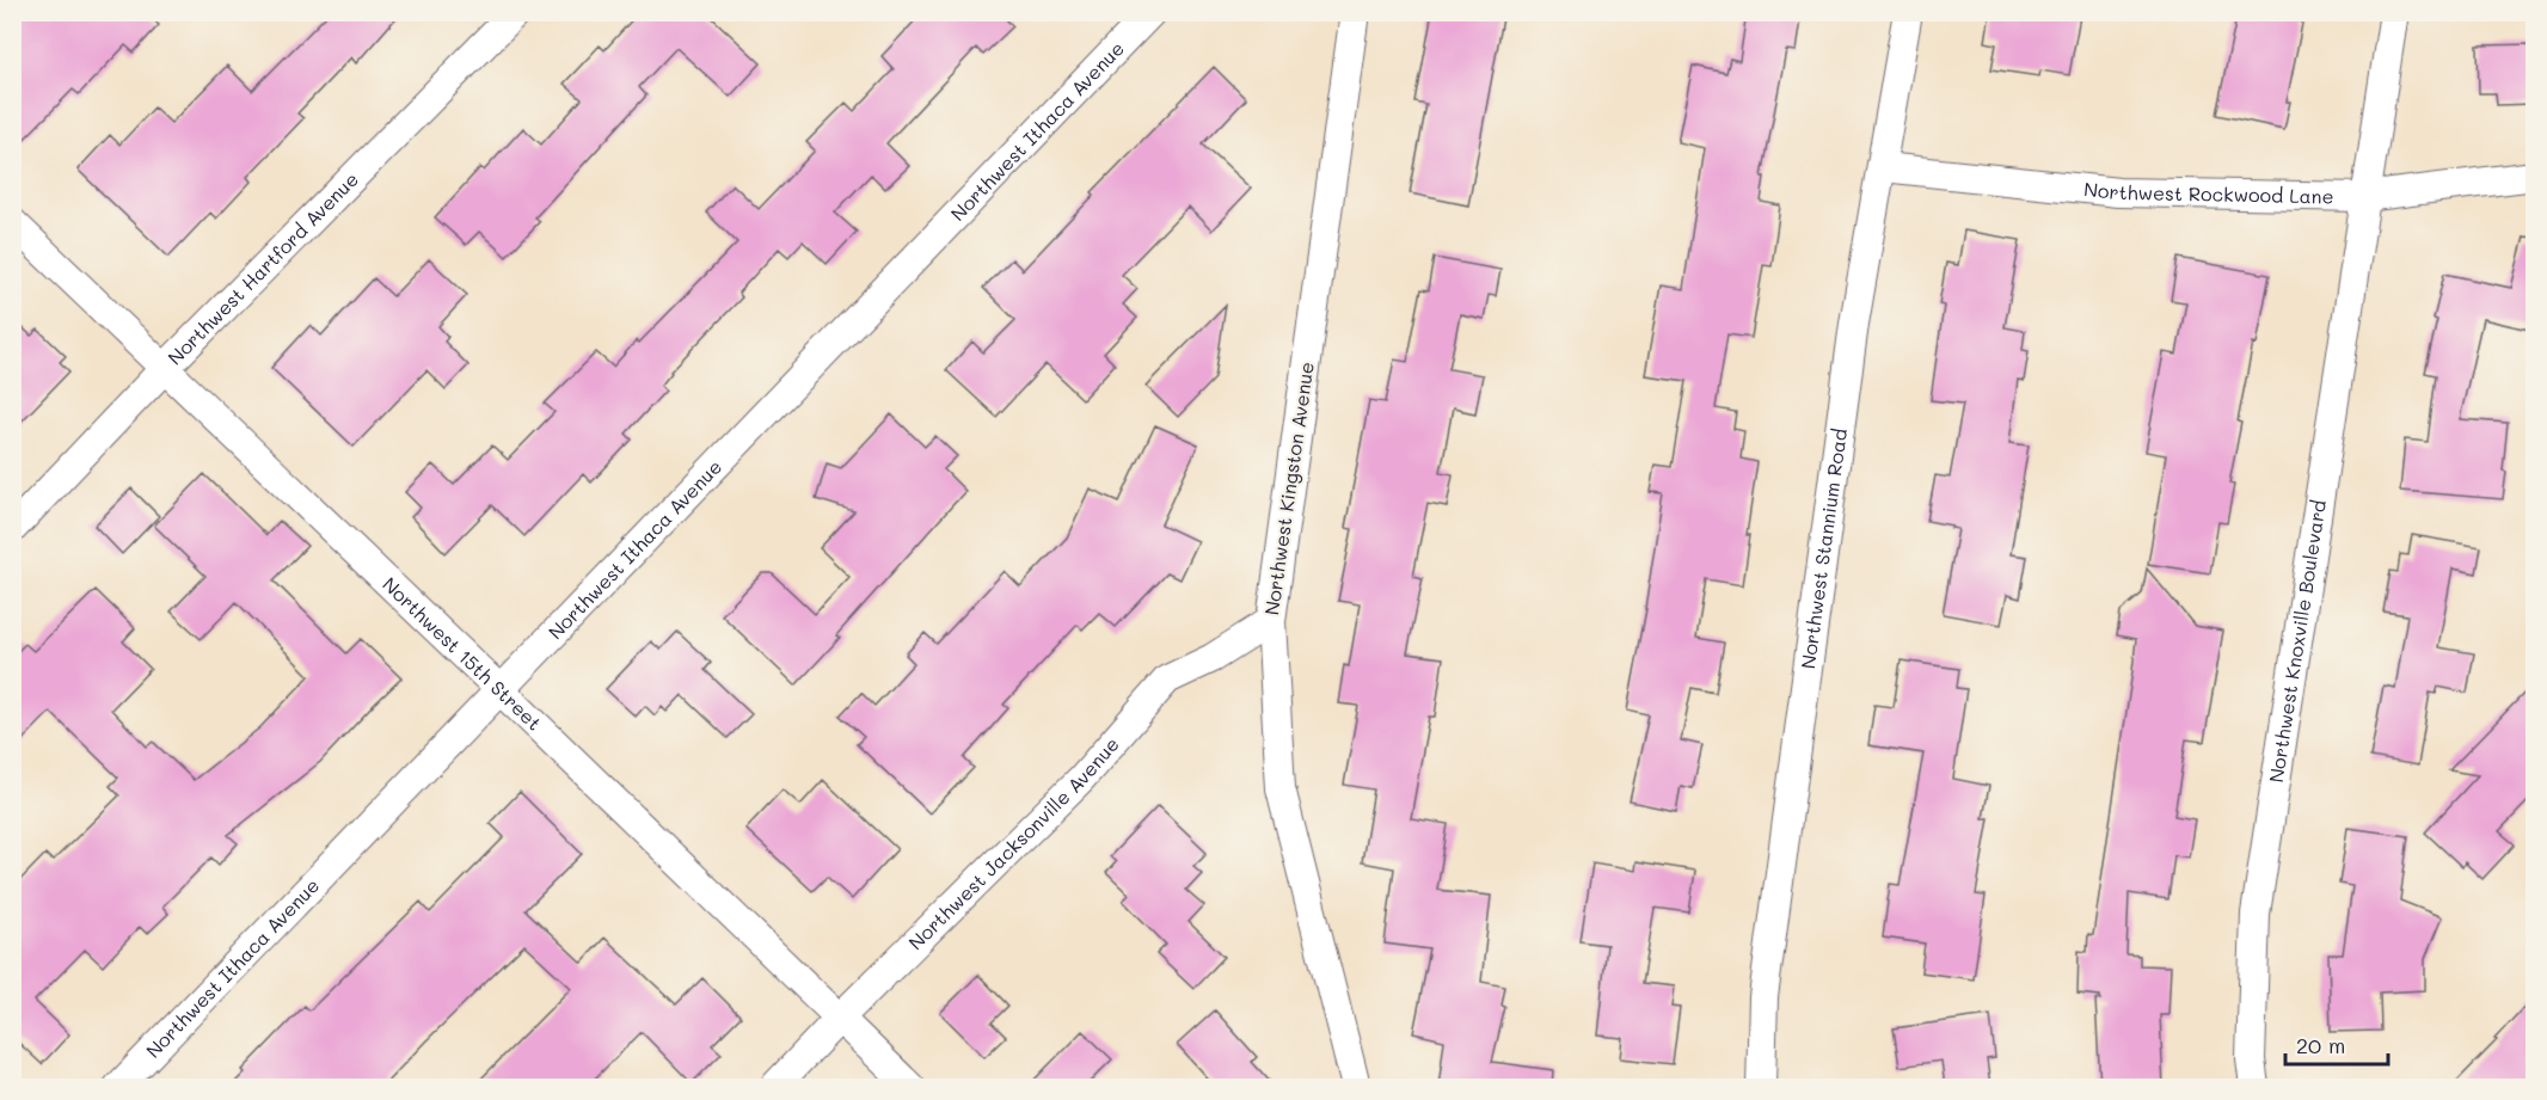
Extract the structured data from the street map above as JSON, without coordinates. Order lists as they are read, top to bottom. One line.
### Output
{"streets":{"street":["Northwest Ithaca Avenue","Northwest Rockwood Lane","Northwest Hartford Avenue","Northwest Kingston Avenue","Northwest Stannium Road","Northwest Knoxville Boulevard","Northwest 15th Street","Northwest Jacksonville Avenue"]},"crossings":[["Northwest Ithaca Avenue","Northwest 15th Street"],["Northwest Rockwood Lane","Northwest Stannium Road"],["Northwest Rockwood Lane","Northwest Knoxville Boulevard"],["Northwest Hartford Avenue","Northwest 15th Street"],["Northwest Kingston Avenue","Northwest Jacksonville Avenue"],["Northwest 15th Street","Northwest Jacksonville Avenue"]],"scale_bar":"20 m"}
